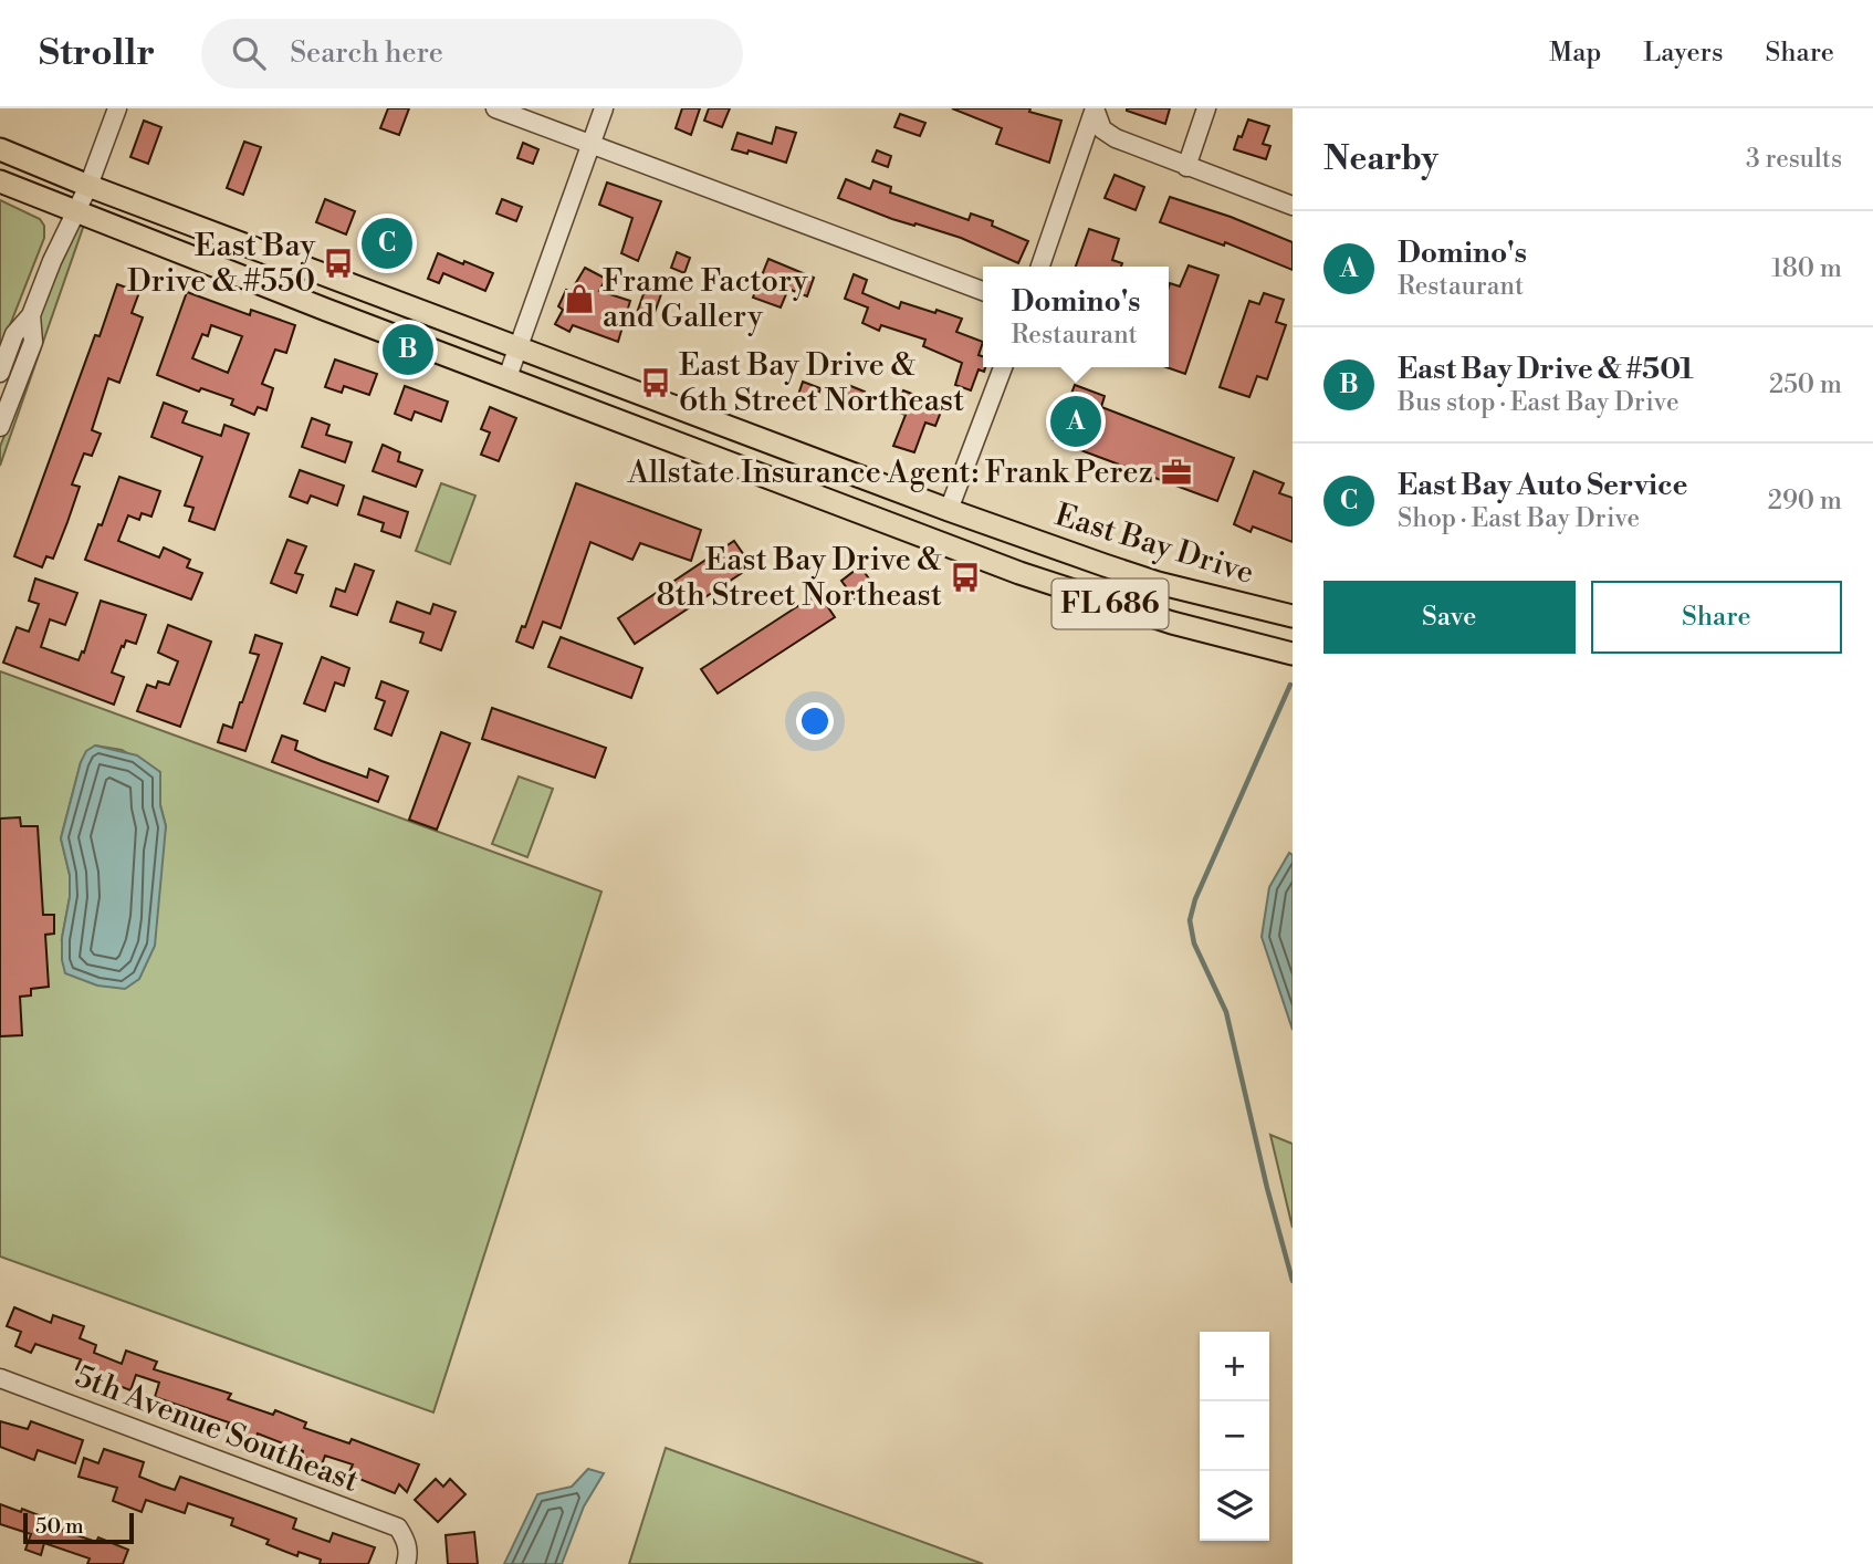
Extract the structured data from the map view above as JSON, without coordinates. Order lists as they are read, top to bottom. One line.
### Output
{"streets":{"main road":["East Bay Drive","FL 686"],"street":["5th Avenue Southeast"]},"places":{"bus stop":["East Bay Drive & #550","East Bay Drive & 6th Street Northeast","East Bay Drive & 8th Street Northeast"],"shop":["Frame Factory and Gallery"],"office":["Allstate Insurance Agent: Frank Perez"]},"scale_bar":"50 m","page":{"header":"Strollr","search":"Search here","nav":["Map","Layers","Share"],"heading":["Nearby","3 results"],"list":[{"mark":"A","name":"Domino's","note":"Restaurant","value":"180 m"},{"mark":"B","name":"East Bay Drive & #501","note":"Bus stop · East Bay Drive","value":"250 m"},{"mark":"C","name":"East Bay Auto Service","note":"Shop · East Bay Drive","value":"290 m"}],"pins":["C","B","A"],"popup":["Domino's","Restaurant"],"buttons":["Save","Share"],"map_buttons":["+","−"],"scale":"50 m"}}
